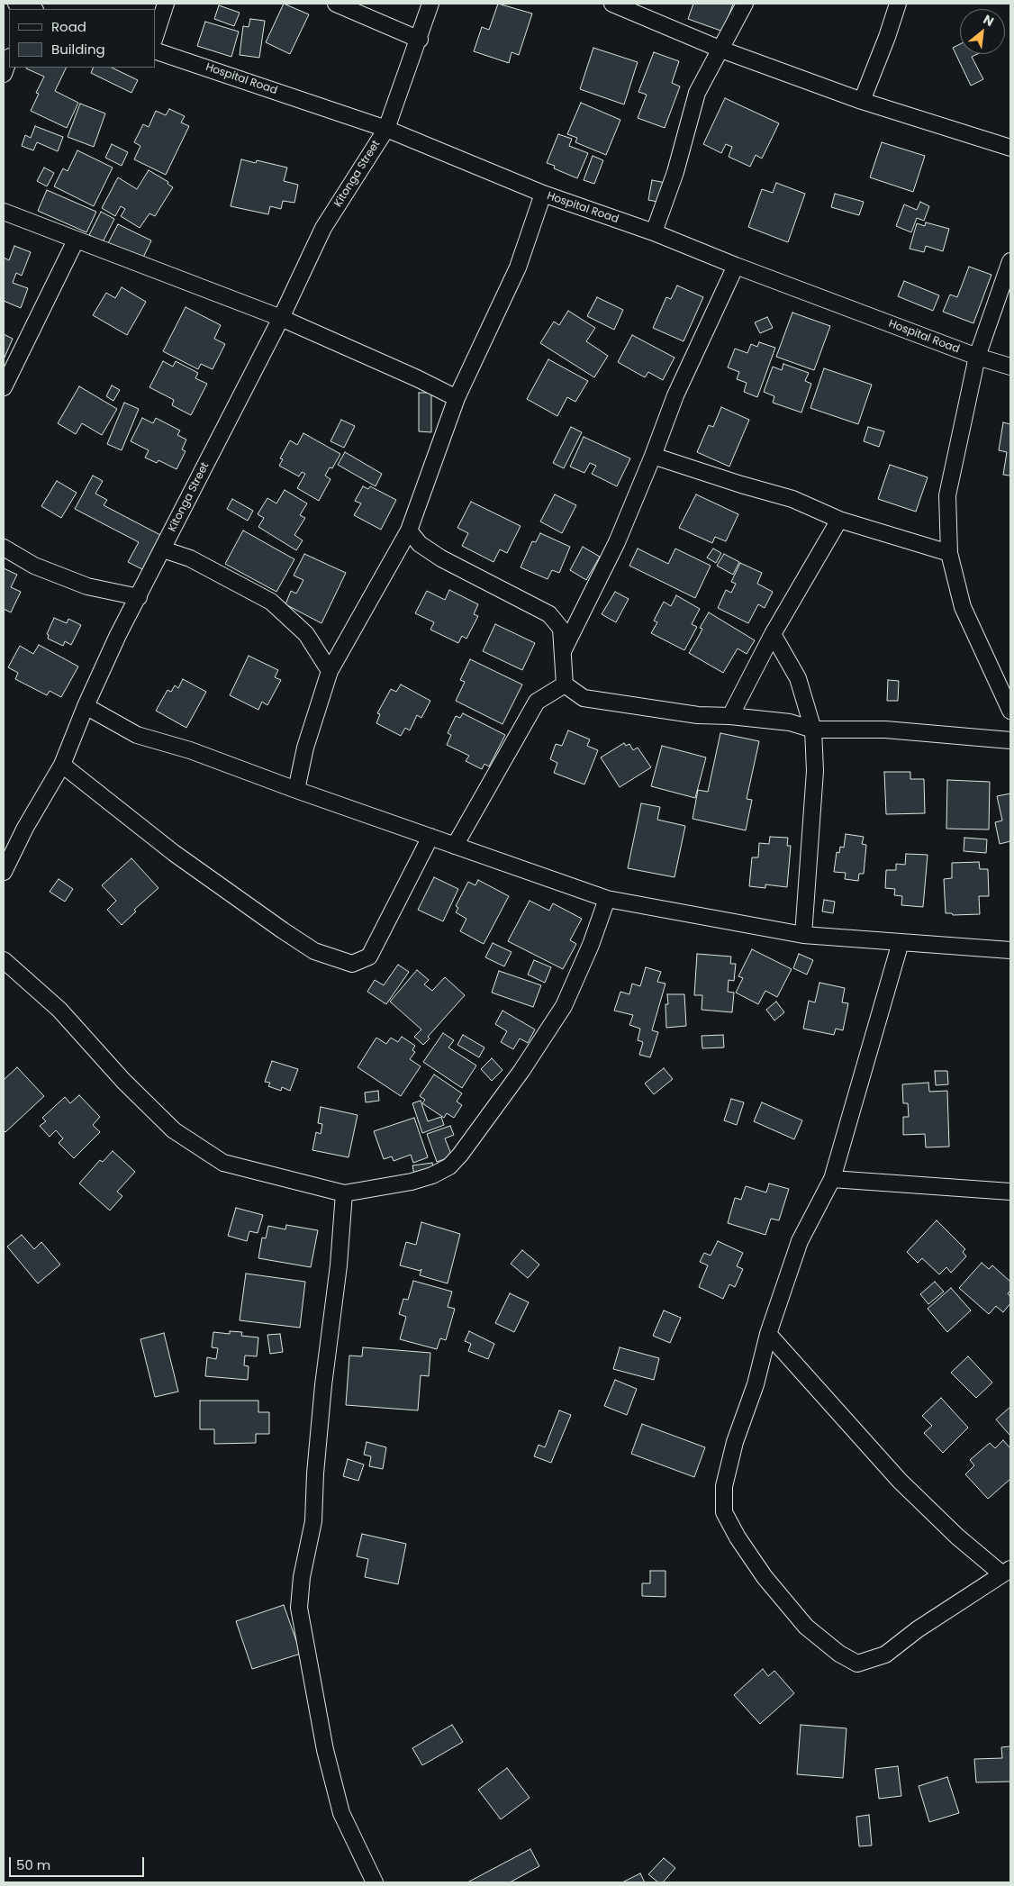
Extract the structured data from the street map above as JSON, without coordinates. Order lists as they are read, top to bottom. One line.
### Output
{"streets":{"street":["Hospital Road","Kitonga Street"]},"crossings":[["Hospital Road","Kitonga Street"]],"legend":["Road","Building"],"scale_bar":"50 m","north":"top right"}
